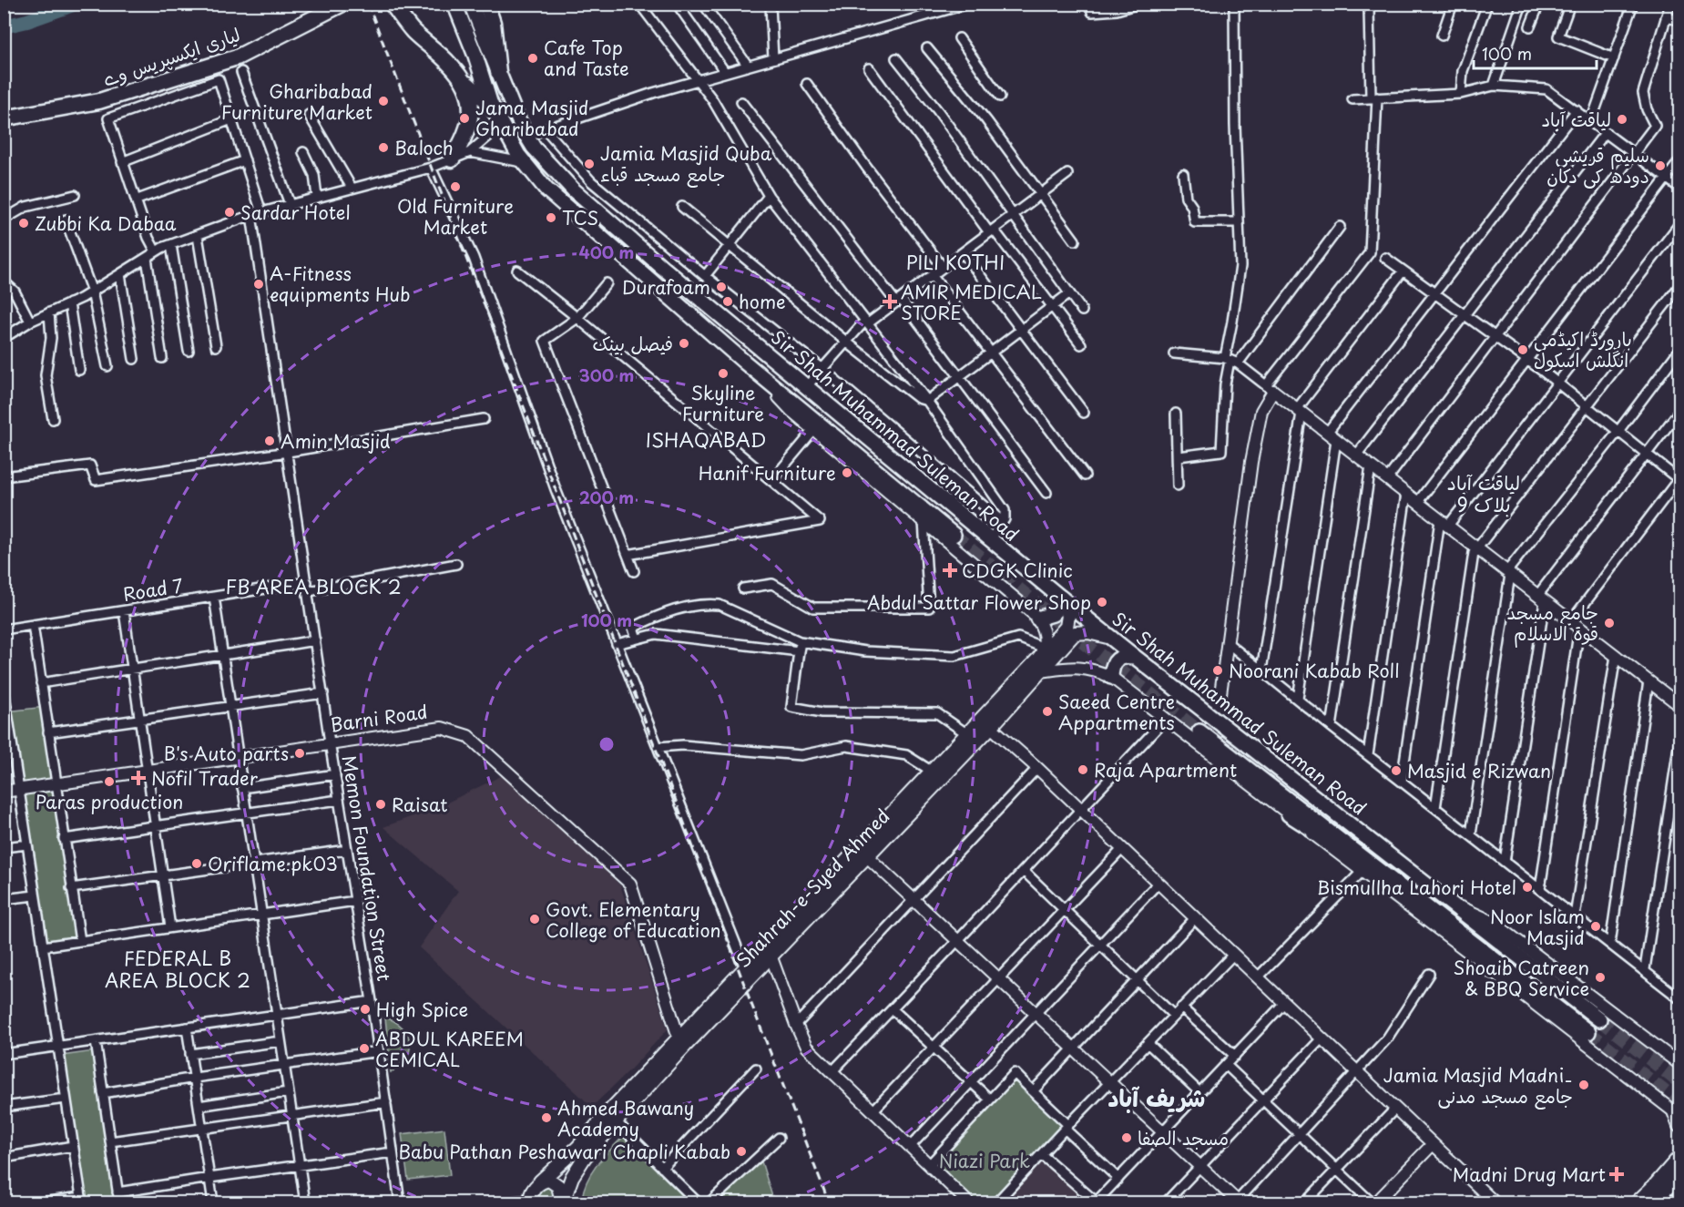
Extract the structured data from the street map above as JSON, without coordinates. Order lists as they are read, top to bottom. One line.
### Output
{"streets":{"highway":["لیاری ایکسپریس وے","Sir Shah Muhammad Suleman Road"],"main road":["Shahrah-e-Syed Ahmed"],"street":["Road 7","Barni Road","Memon Foundation Street"]},"crossings":[["Sir Shah Muhammad Suleman Road","Shahrah-e-Syed Ahmed"],["Road 7","Memon Foundation Street"],["Barni Road","Memon Foundation Street"],["Barni Road","Shahrah-e-Syed Ahmed"]],"districts":["PILI KOTHI","ISHAQABAD","لیاقت آباد بلاک 9","FB AREA BLOCK 2","FEDERAL B AREA BLOCK 2","شريف آباد"],"parks":["Niazi Park"],"places":{"other":["Cafe Top and Taste","Gharibabad Furniture Market","Jama Masjid Gharibabad","لیاقت آباد","Baloch","Jamia Masjid Quba جامع مسجد قباء","سلیم قریشی دودھ کی دکان","Old Furniture Market","Sardar Hotel","TCS","Zubbi Ka Dabaa","A-Fitness equipments Hub","Durafoam","home","فیصل بینک","ہارورڈ اکیڈمی انگلش اسکول","Skyline Furniture","Amin Masjid","Hanif Furniture","Abdul Sattar Flower Shop","جامع مسجد قوۃ الاسلام","Noorani Kabab Roll","Saeed Centre Appartments","B's Auto parts","Raja Apartment","Masjid e Rizwan","Paras production","Raisat","Oriflame.pk03","Bismullha Lahori Hotel","Govt. Elementary College of Education","Noor Islam Masjid","Shoaib Catreen & BBQ Service","High Spice","ABDUL KAREEM CEMICAL","Jamia Masjid Madni۔ جامع مسجد مدنی","Ahmed Bawany Academy","مسجد الصفا","Babu Pathan Peshawari Chapli Kabab"],"health":["AMIR MEDICAL STORE","CDGK Clinic","Nofil Trader","Madni Drug Mart"]},"scale_bar":"100 m","rings":["400 m","300 m","200 m","100 m"]}
